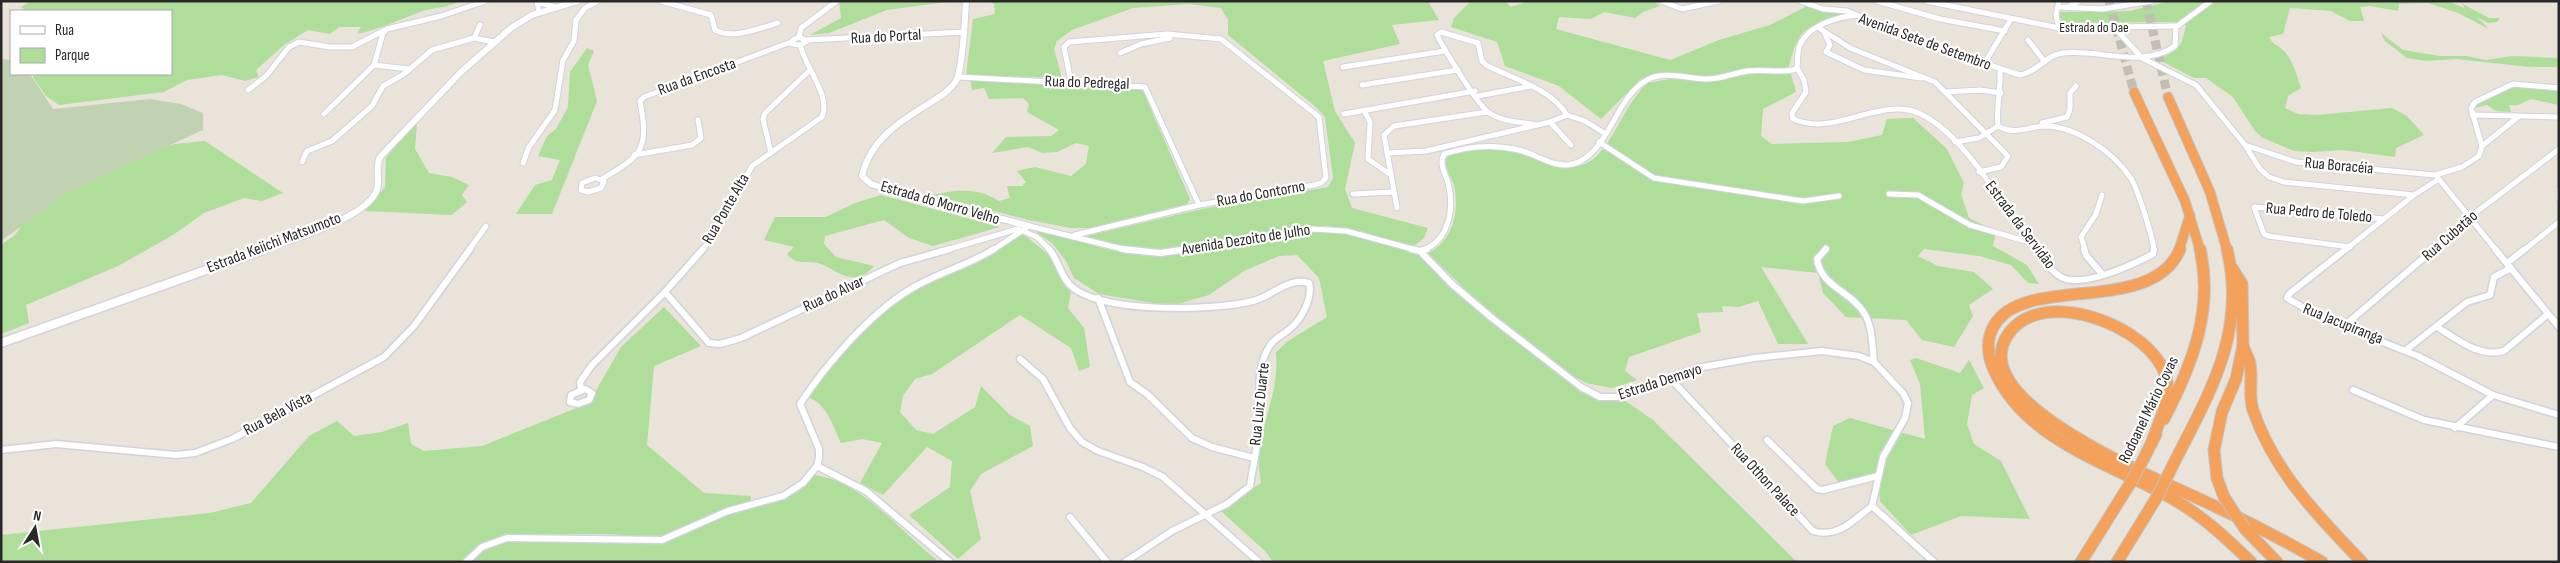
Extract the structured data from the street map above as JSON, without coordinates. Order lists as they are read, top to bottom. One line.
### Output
{"streets":{"highway":["Rodoanel Mário Covas"],"main road":["Estrada do Morro Velho","Estrada Keiichi Matsumoto"],"street":["Estrada do Dae","Rua do Portal","Avenida Sete de Setembro","Rua da Encosta","Rua do Pedregal","Rua Boracéia","Rua do Contorno","Rua Ponte Alta","Rua Pedro de Toledo","Estrada da Servidão","Rua Cubatão","Avenida Dezoito de Julho","Rua do Alvar","Rua Jacupiranga","Estrada Demayo","Rua Luiz Duarte","Rua Bela Vista","Rua Othon Palace"]},"crossings":[["Avenida Sete de Setembro","Estrada da Servidão"],["Rua do Pedregal","Rua do Contorno"],["Rua do Pedregal","Estrada do Morro Velho"],["Rua Boracéia","Rua Jacupiranga"],["Rua do Contorno","Estrada do Morro Velho"],["Rua do Contorno","Avenida Dezoito de Julho"],["Rua do Contorno","Rua do Alvar"],["Estrada do Morro Velho","Rua do Alvar"],["Rua Ponte Alta","Rua do Alvar"],["Rua Pedro de Toledo","Rua Jacupiranga"],["Rua Cubatão","Rua Jacupiranga"],["Avenida Dezoito de Julho","Estrada Demayo"],["Estrada Demayo","Rua Othon Palace"]],"legend":["Rua","Parque"],"north":"top"}
